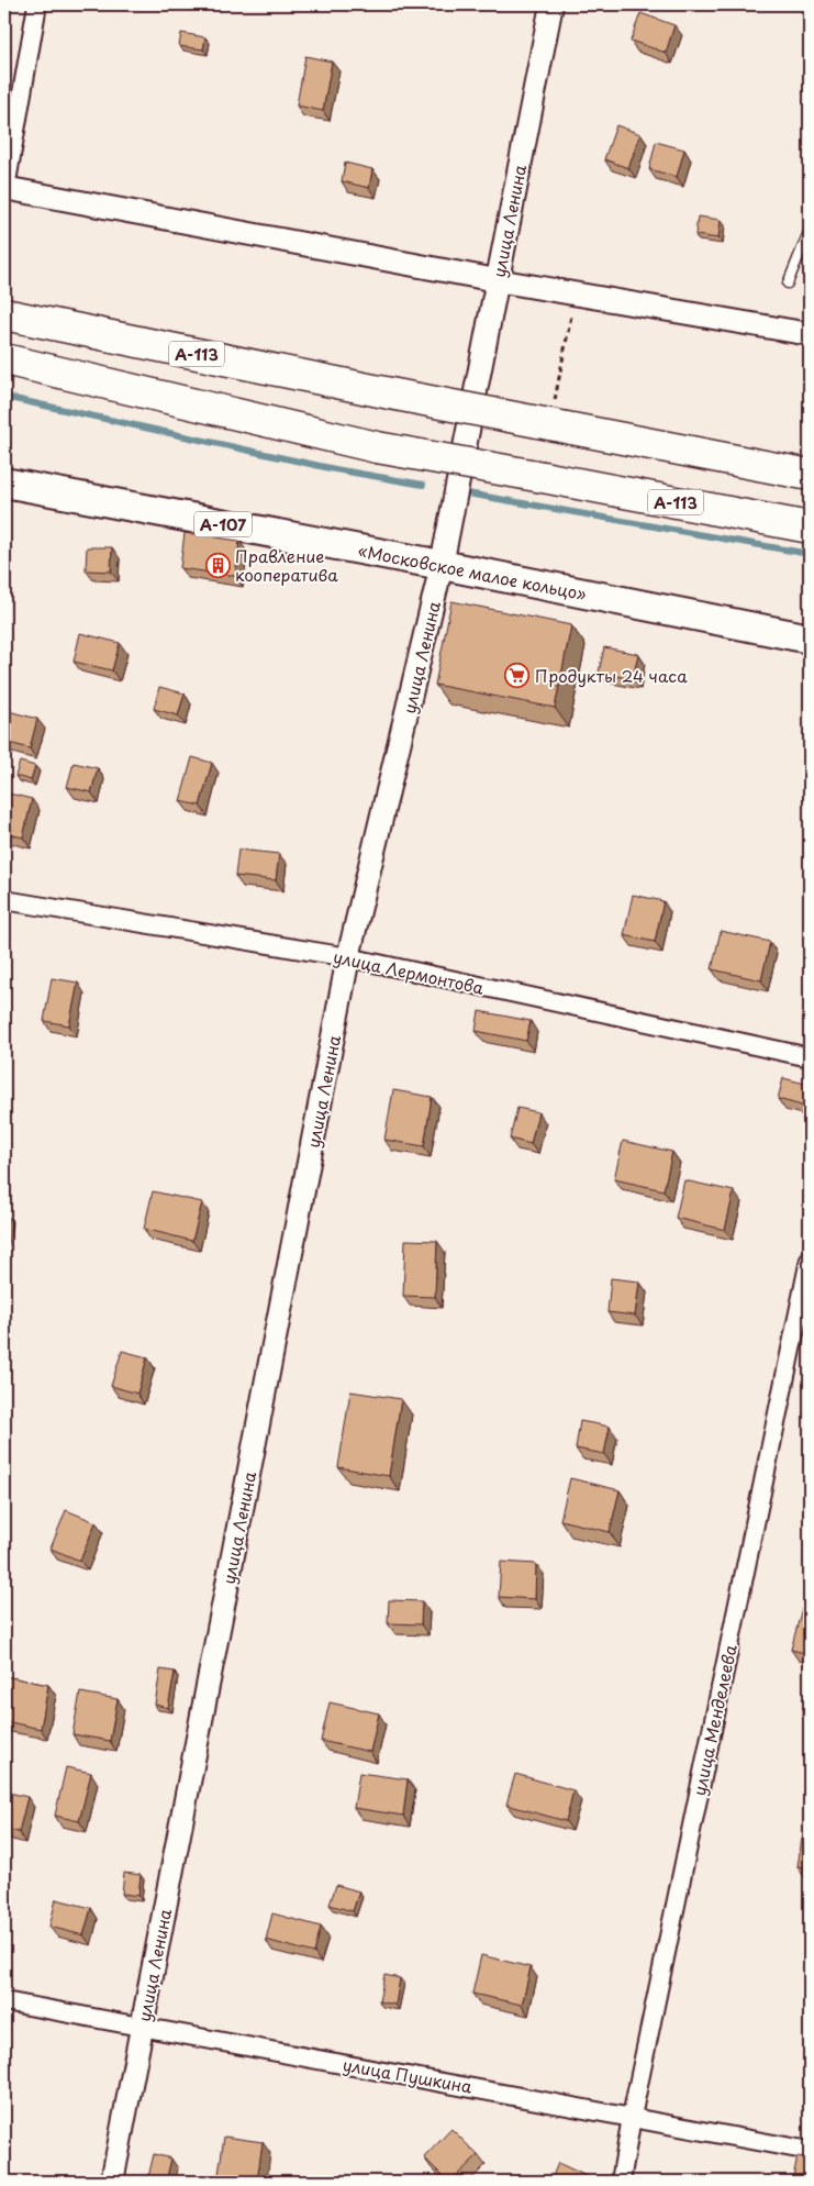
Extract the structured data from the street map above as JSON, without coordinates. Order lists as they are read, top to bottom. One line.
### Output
{"streets":{"highway":["А-113","А-107","«Московское малое кольцо»"],"street":["улица Ленина","улица Лермонтова","улица Менделеева","улица Пушкина"]},"crossings":[["улица Ленина","«Московское малое кольцо»"],["улица Ленина","улица Лермонтова"],["улица Ленина","улица Пушкина"],["улица Менделеева","улица Пушкина"]],"places":{"building":["Правление кооператива"],"supermarket":["Продукты 24 часа"]}}
